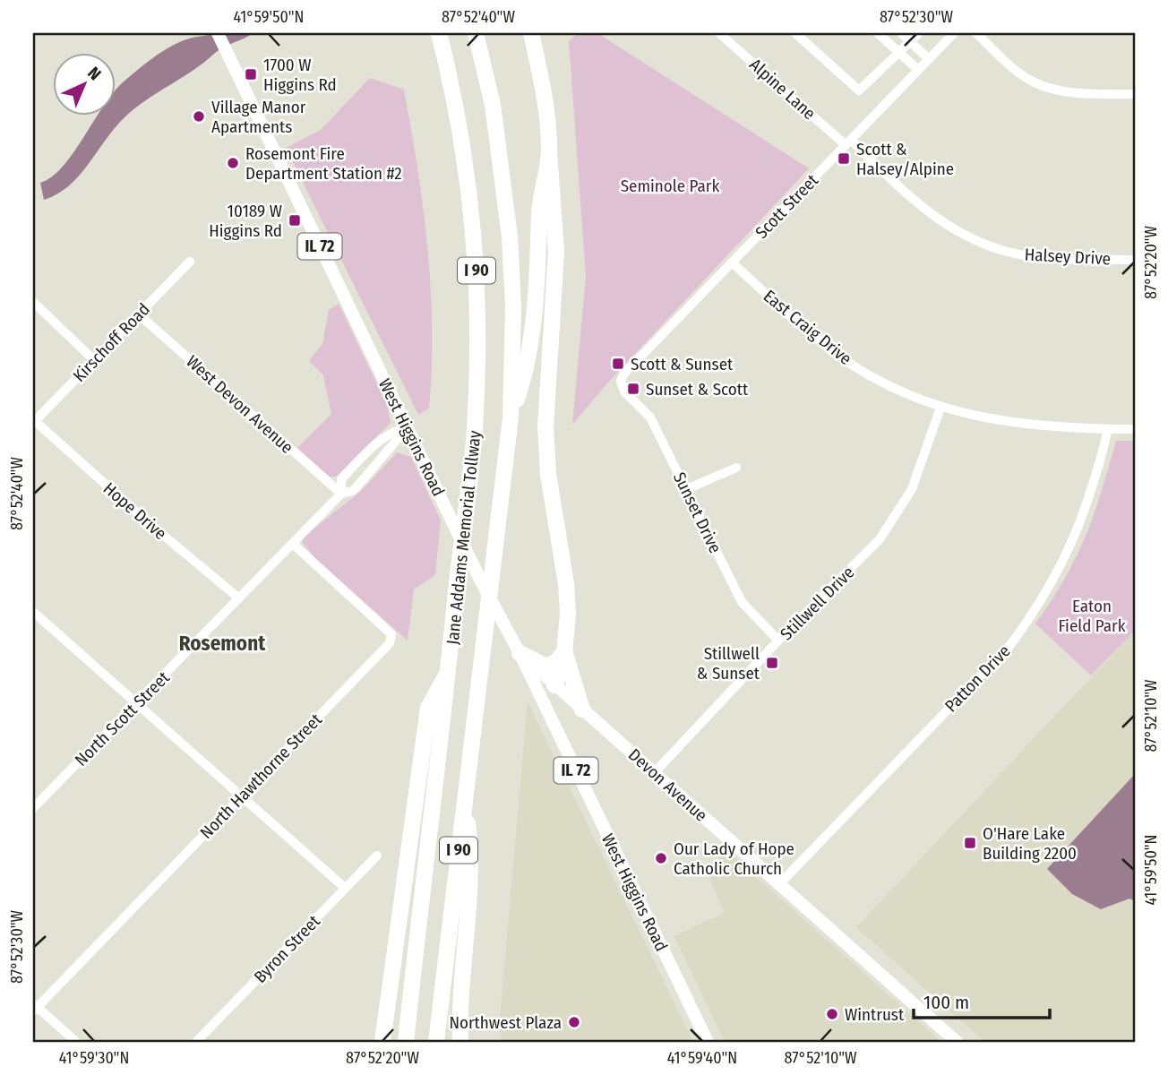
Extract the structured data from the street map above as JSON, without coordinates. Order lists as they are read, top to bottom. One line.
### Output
{"streets":{"highway":["I 90","Jane Addams Memorial Tollway"],"main road":["IL 72","West Higgins Road","Devon Avenue"],"street":["Alpine Lane","Scott Street","Halsey Drive","East Craig Drive","Kirschoff Road","West Devon Avenue","Hope Drive","Sunset Drive","Stillwell Drive","Patton Drive","North Scott Street","North Hawthorne Street","Byron Street"]},"crossings":[["Alpine Lane","Scott Street"],["Alpine Lane","Halsey Drive"],["Scott Street","Halsey Drive"],["Scott Street","East Craig Drive"],["Scott Street","Sunset Drive"],["East Craig Drive","Stillwell Drive"],["East Craig Drive","Patton Drive"],["Kirschoff Road","West Devon Avenue"],["Kirschoff Road","Hope Drive"],["West Devon Avenue","North Scott Street"],["West Higgins Road","North Scott Street"],["West Higgins Road","Devon Avenue"],["Hope Drive","North Scott Street"],["Sunset Drive","Stillwell Drive"],["Stillwell Drive","Devon Avenue"],["Patton Drive","Devon Avenue"],["North Scott Street","North Hawthorne Street"]],"districts":["Rosemont"],"parks":["Seminole Park","Eaton Field Park"],"places":{"transit":["1700 W Higgins Rd","Scott & Halsey/Alpine","10189 W Higgins Rd","Scott & Sunset","Sunset & Scott","Stillwell & Sunset","O'Hare Lake Building 2200"],"other":["Village Manor Apartments","Rosemont Fire Department Station #2","Our Lady of Hope Catholic Church","Wintrust","Northwest Plaza"]},"scale_bar":"100 m","north":"top right","coordinates":["41°59'50\"N","87°52'40\"W","87°52'30\"W","87°52'20\"W","87°52'10\"W","41°59'30\"N","41°59'40\"N"]}
